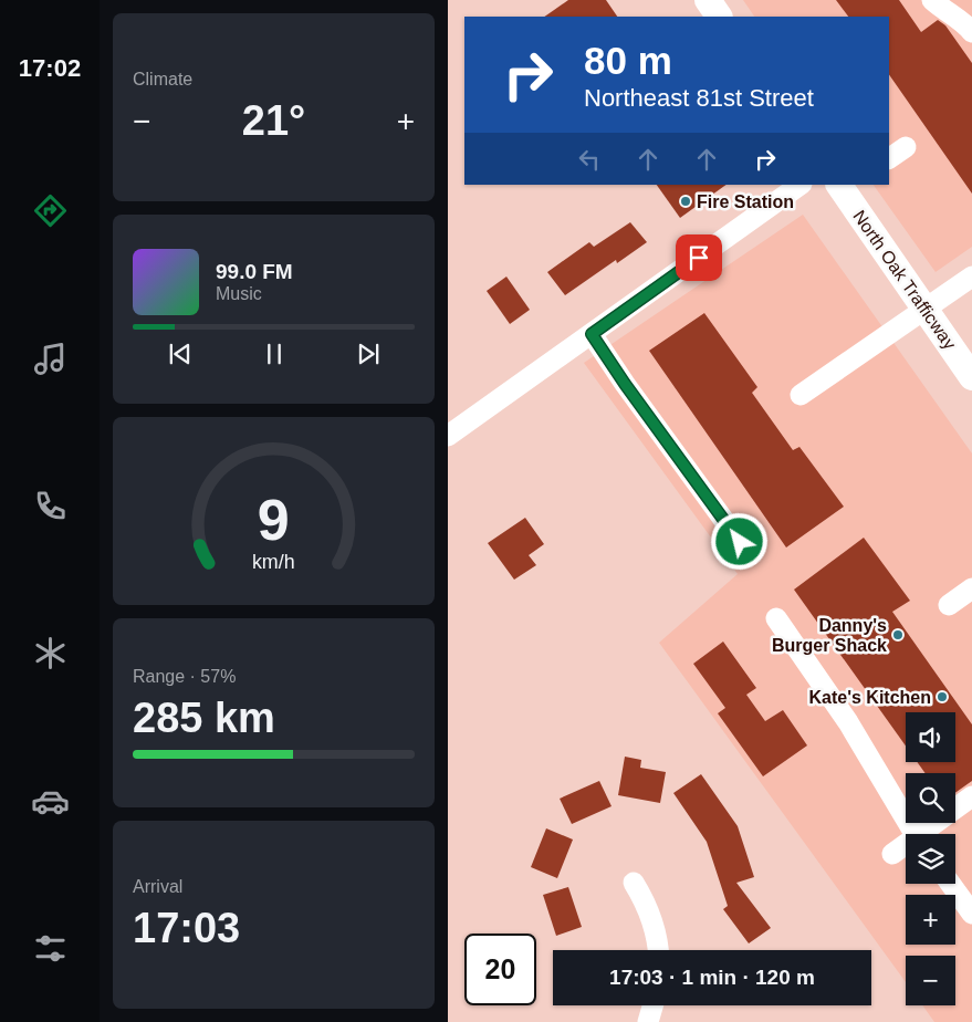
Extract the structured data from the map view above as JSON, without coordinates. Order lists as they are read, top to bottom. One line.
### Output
{"streets":{"main road":["North Oak Trafficway"]},"places":["Fire Station","Danny's Burger Shack","Kate's Kitchen"],"page":{"tabs":"17:02","tile":["Climate",["Range · 57%","285 km"],["Arrival","17:03"]],"turn":["80 m","Northeast 81st Street"],"heat":["−","21°","+"],"song":["99.0 FM","Music"],"map_buttons":["+","−"],"limit":"20","trip":"17:03 · 1 min · 120 m","gauge":["9","km/h"]}}
